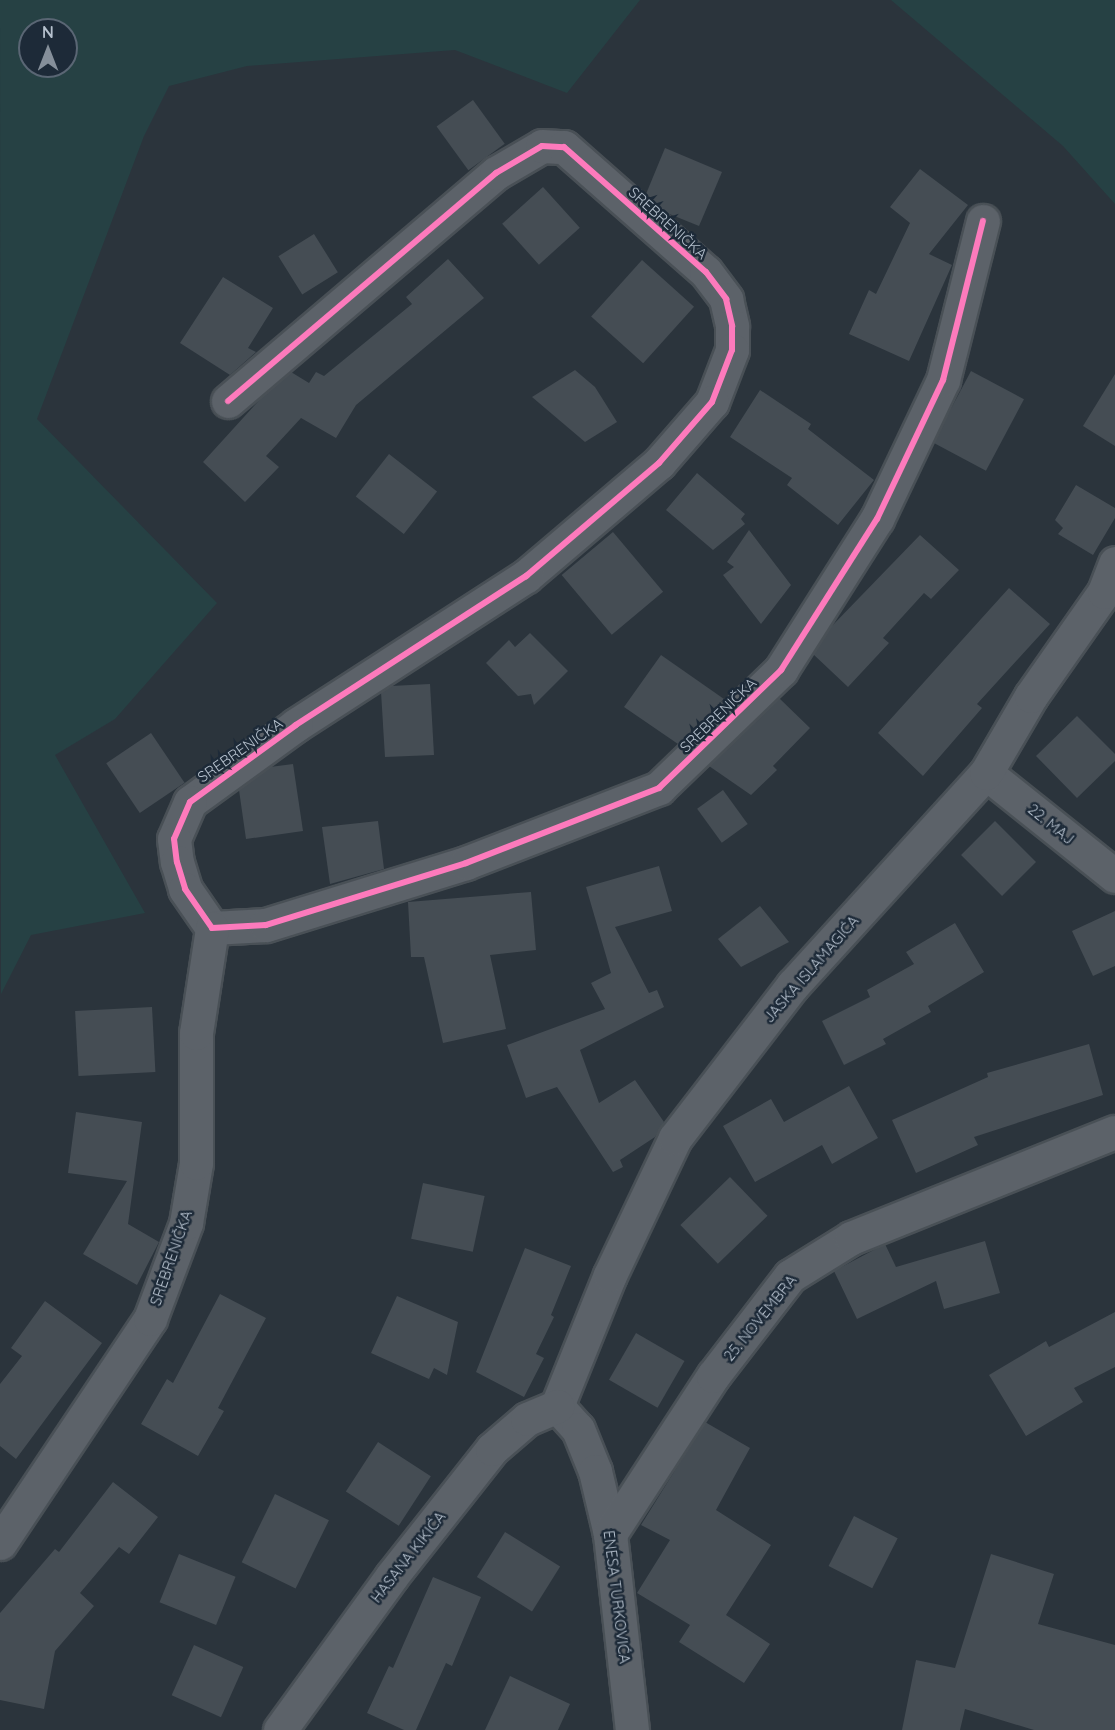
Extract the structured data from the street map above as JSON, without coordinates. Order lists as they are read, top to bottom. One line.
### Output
{"streets":{"street":["SREBRENIČKA","22. MAJ","JASKA ISLAMAGIĆA","25. NOVEMBRA","HASANA KIKIĆA","ENESA TURKOVIĆA"]},"crossings":[["22. MAJ","JASKA ISLAMAGIĆA"],["JASKA ISLAMAGIĆA","HASANA KIKIĆA"],["JASKA ISLAMAGIĆA","ENESA TURKOVIĆA"],["25. NOVEMBRA","ENESA TURKOVIĆA"],["HASANA KIKIĆA","ENESA TURKOVIĆA"]],"north":"top"}
